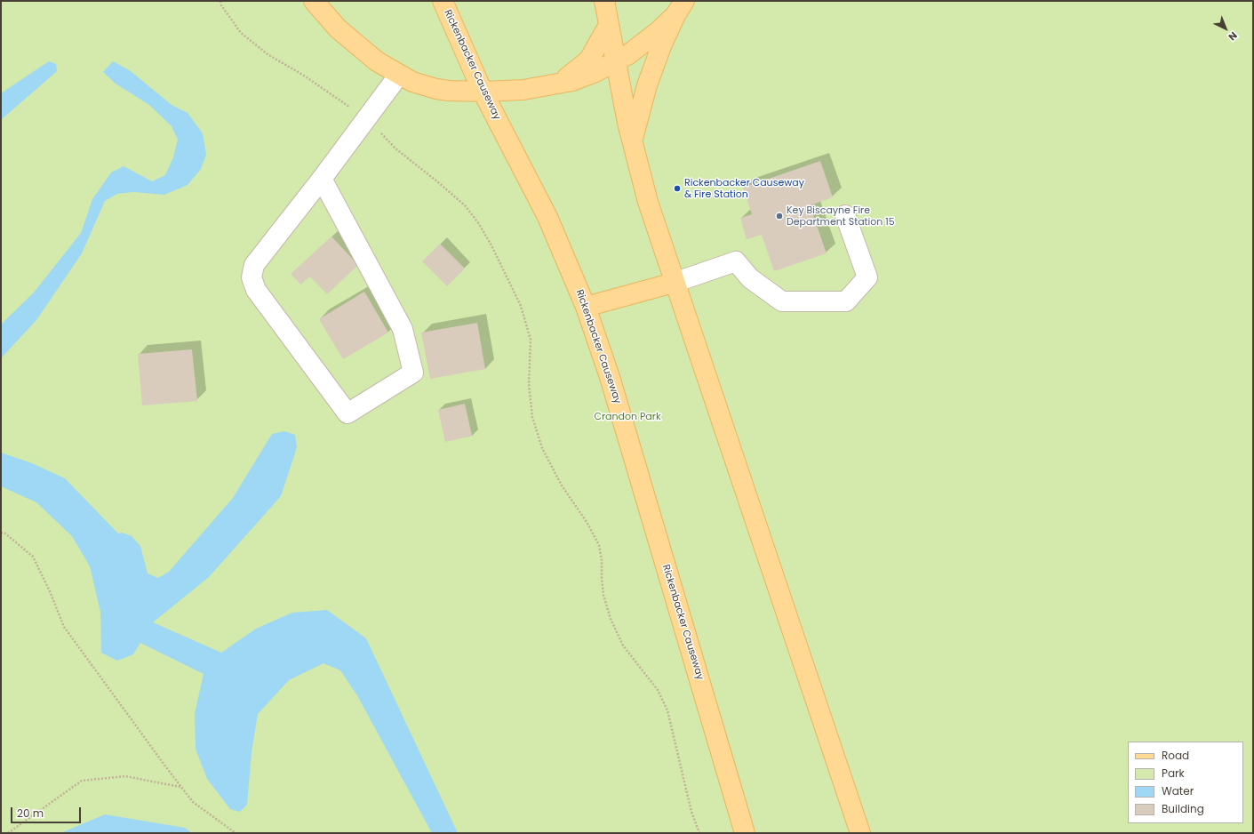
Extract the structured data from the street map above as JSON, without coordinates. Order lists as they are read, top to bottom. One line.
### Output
{"streets":{"main road":["Rickenbacker Causeway"]},"parks":["Crandon Park"],"places":["Rickenbacker Causeway & Fire Station","Key Biscayne Fire Department Station 15"],"legend":["Road","Park","Water","Building"],"scale_bar":"20 m","north":"bottom right"}
